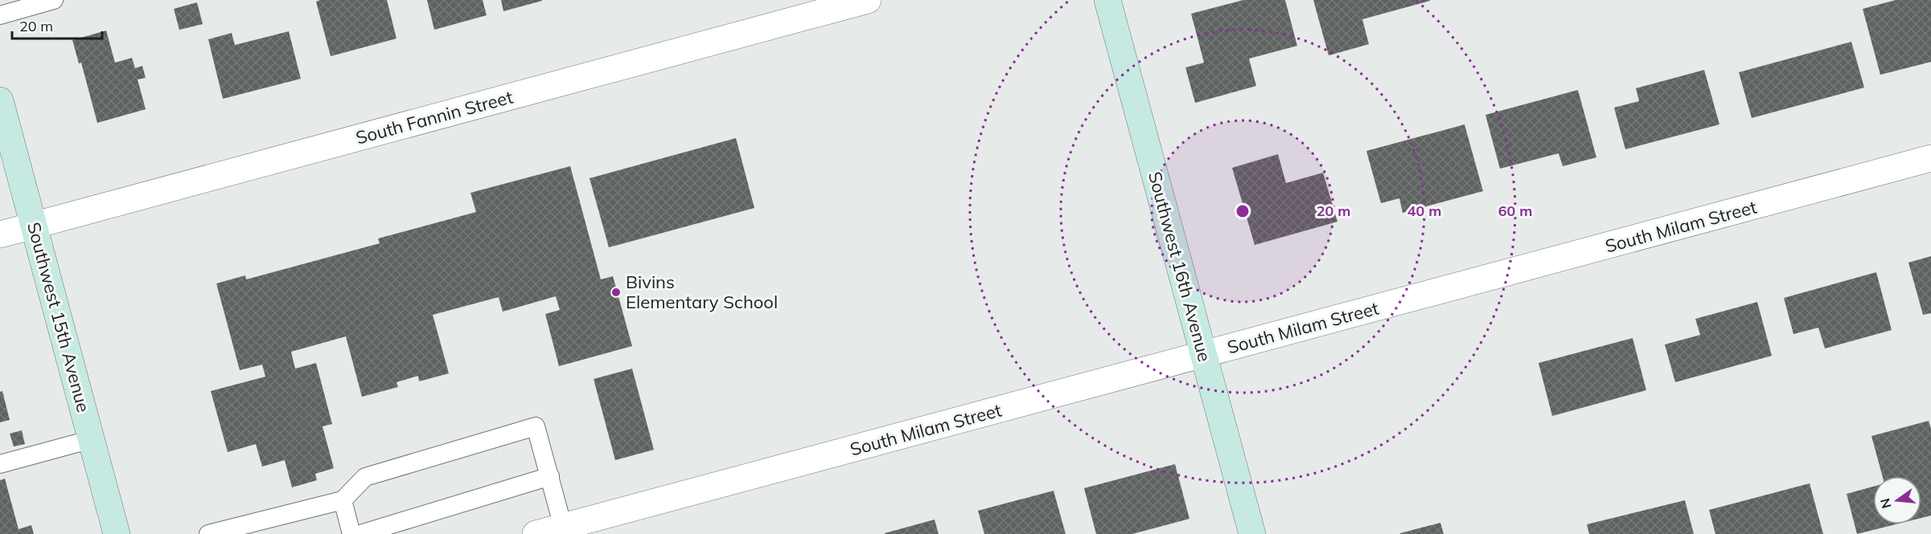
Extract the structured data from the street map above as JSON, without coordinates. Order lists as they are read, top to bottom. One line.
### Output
{"streets":{"street":["South Fannin Street","South Milam Street","Southwest 16th Avenue","Southwest 15th Avenue"]},"crossings":[["South Fannin Street","Southwest 15th Avenue"],["South Milam Street","Southwest 16th Avenue"]],"places":["Bivins Elementary School"],"scale_bar":"20 m","north":"left","rings":["20 m","40 m","60 m"]}
